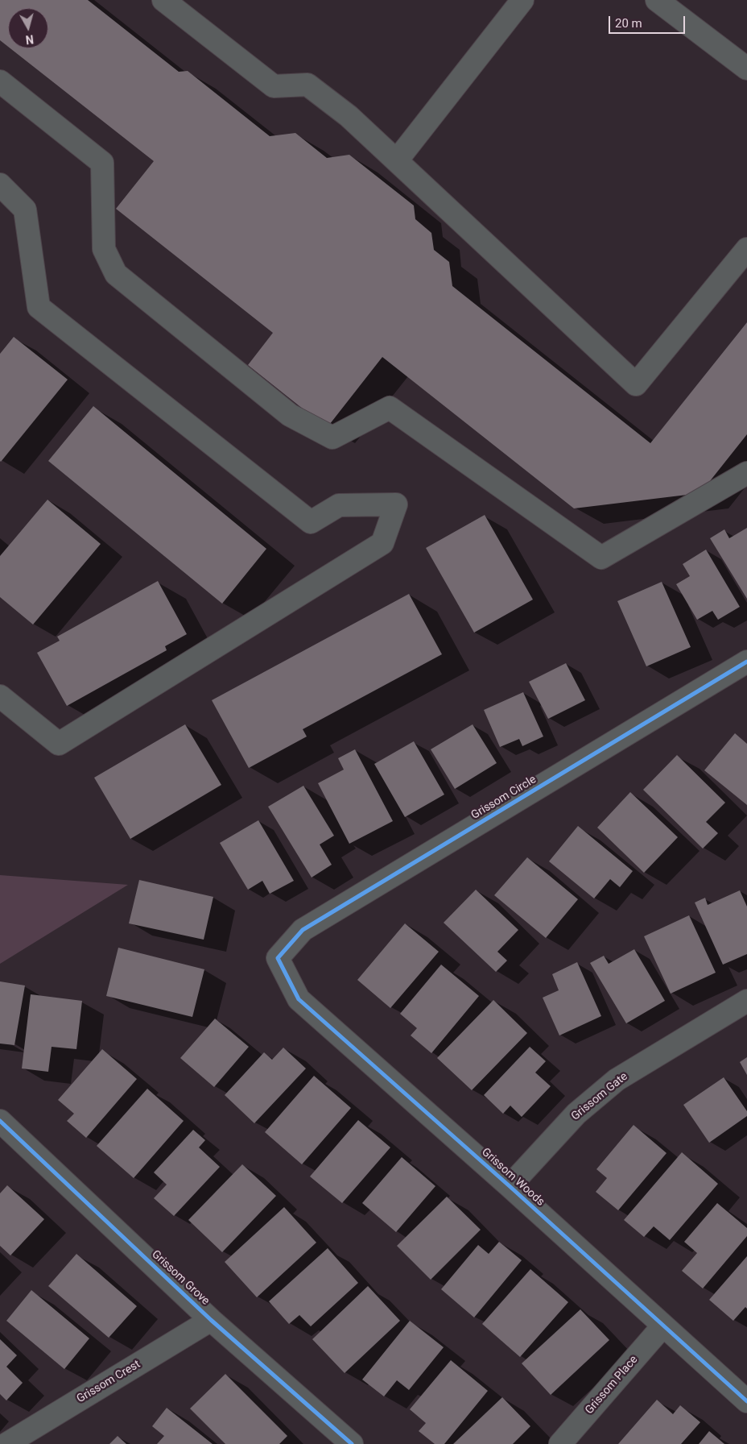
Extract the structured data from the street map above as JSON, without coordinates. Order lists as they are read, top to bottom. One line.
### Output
{"streets":{"street":["Grissom Circle","Grissom Gate","Grissom Woods","Grissom Grove","Grissom Crest","Grissom Place"]},"crossings":[["Grissom Circle","Grissom Woods"],["Grissom Gate","Grissom Woods"],["Grissom Woods","Grissom Place"],["Grissom Grove","Grissom Crest"]],"scale_bar":"20 m","north":"bottom"}
